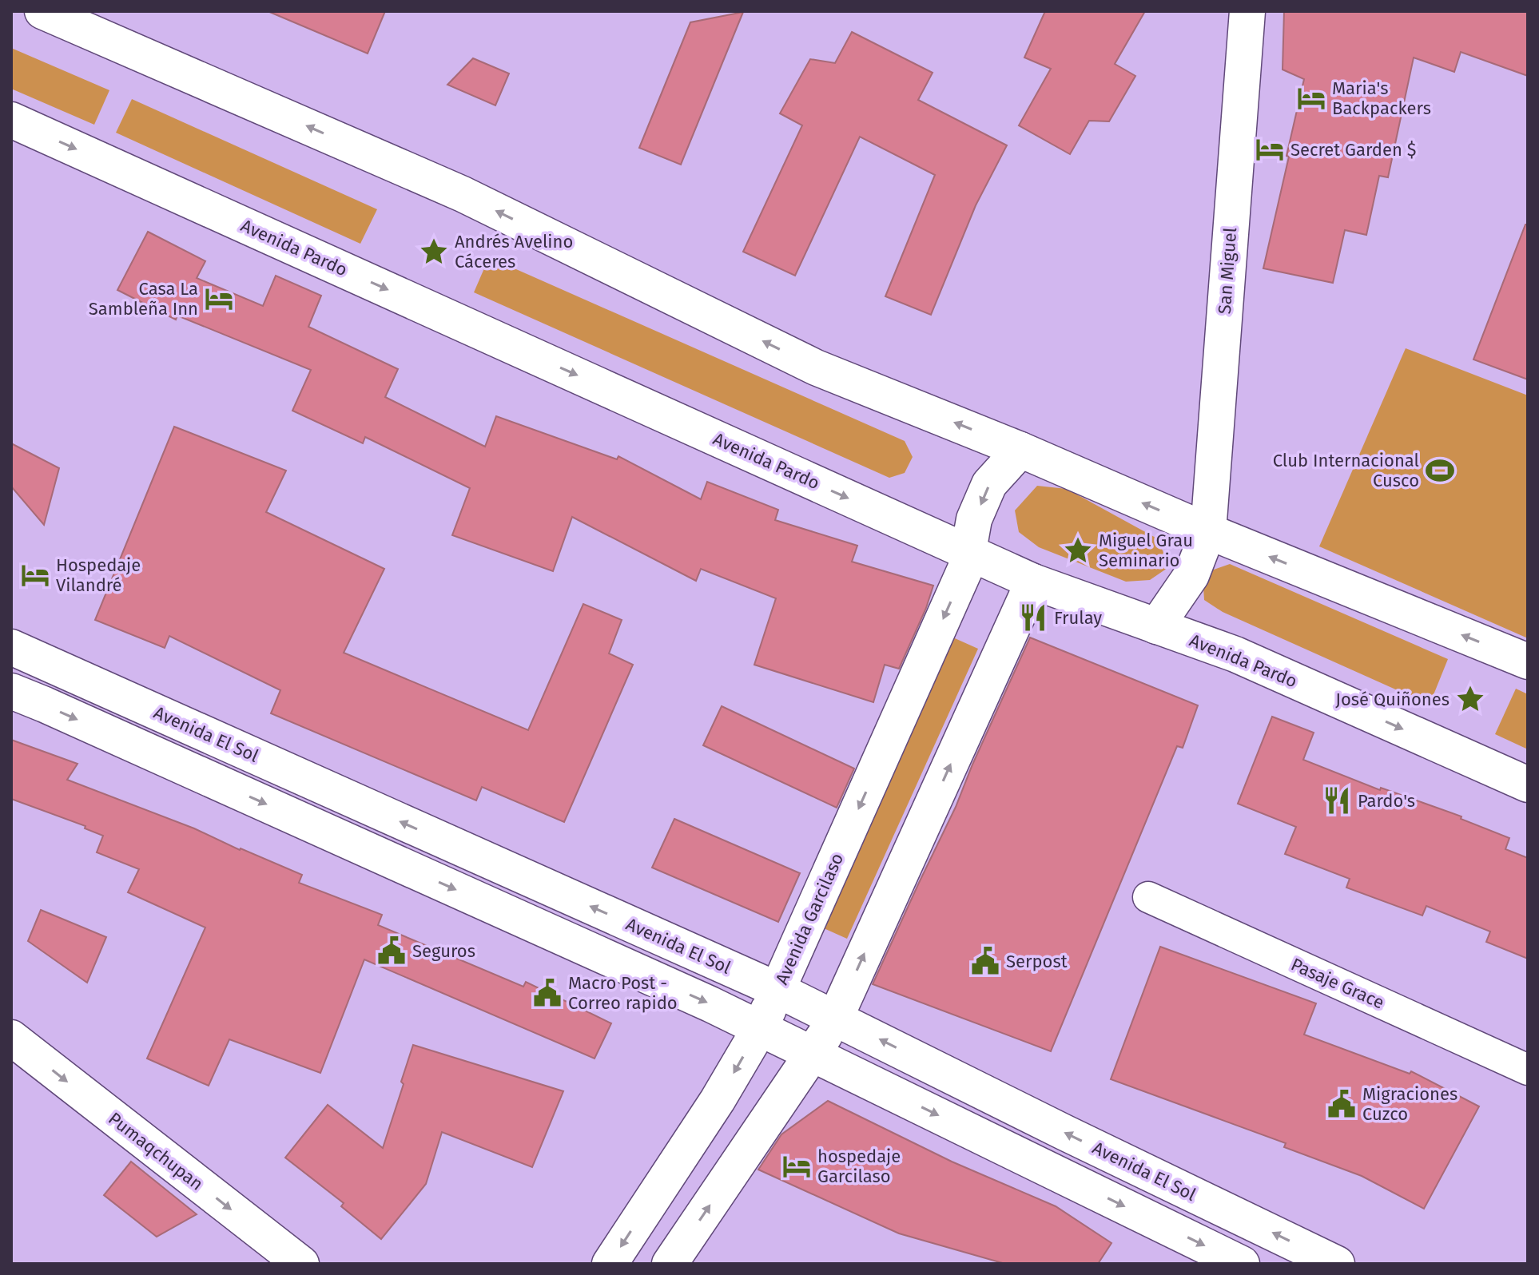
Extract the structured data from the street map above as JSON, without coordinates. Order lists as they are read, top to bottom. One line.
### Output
{"streets":{"street":["Avenida Pardo","San Miguel","Avenida El Sol","Avenida Garcilaso","Pasaje Grace","Pumaqchupan"]},"crossings":[["Avenida Pardo","San Miguel"],["Avenida Pardo","Avenida Garcilaso"],["Avenida El Sol","Avenida Garcilaso"]],"one_way":["Pumaqchupan"],"places":{"hotel":["Maria's Backpackers","Secret Garden $","Casa La Sambleña Inn","Hospedaje Vilandré","hospedaje Garcilaso"],"place":["Andrés Avelino Cáceres","Miguel Grau Seminario","José Quiñones"],"sports":["Club Internacional Cusco"],"restaurant":["Frulay","Pardo's"],"public building":["Seguros","Serpost","Macro Post - Correo rapido","Migraciones Cuzco"]}}
